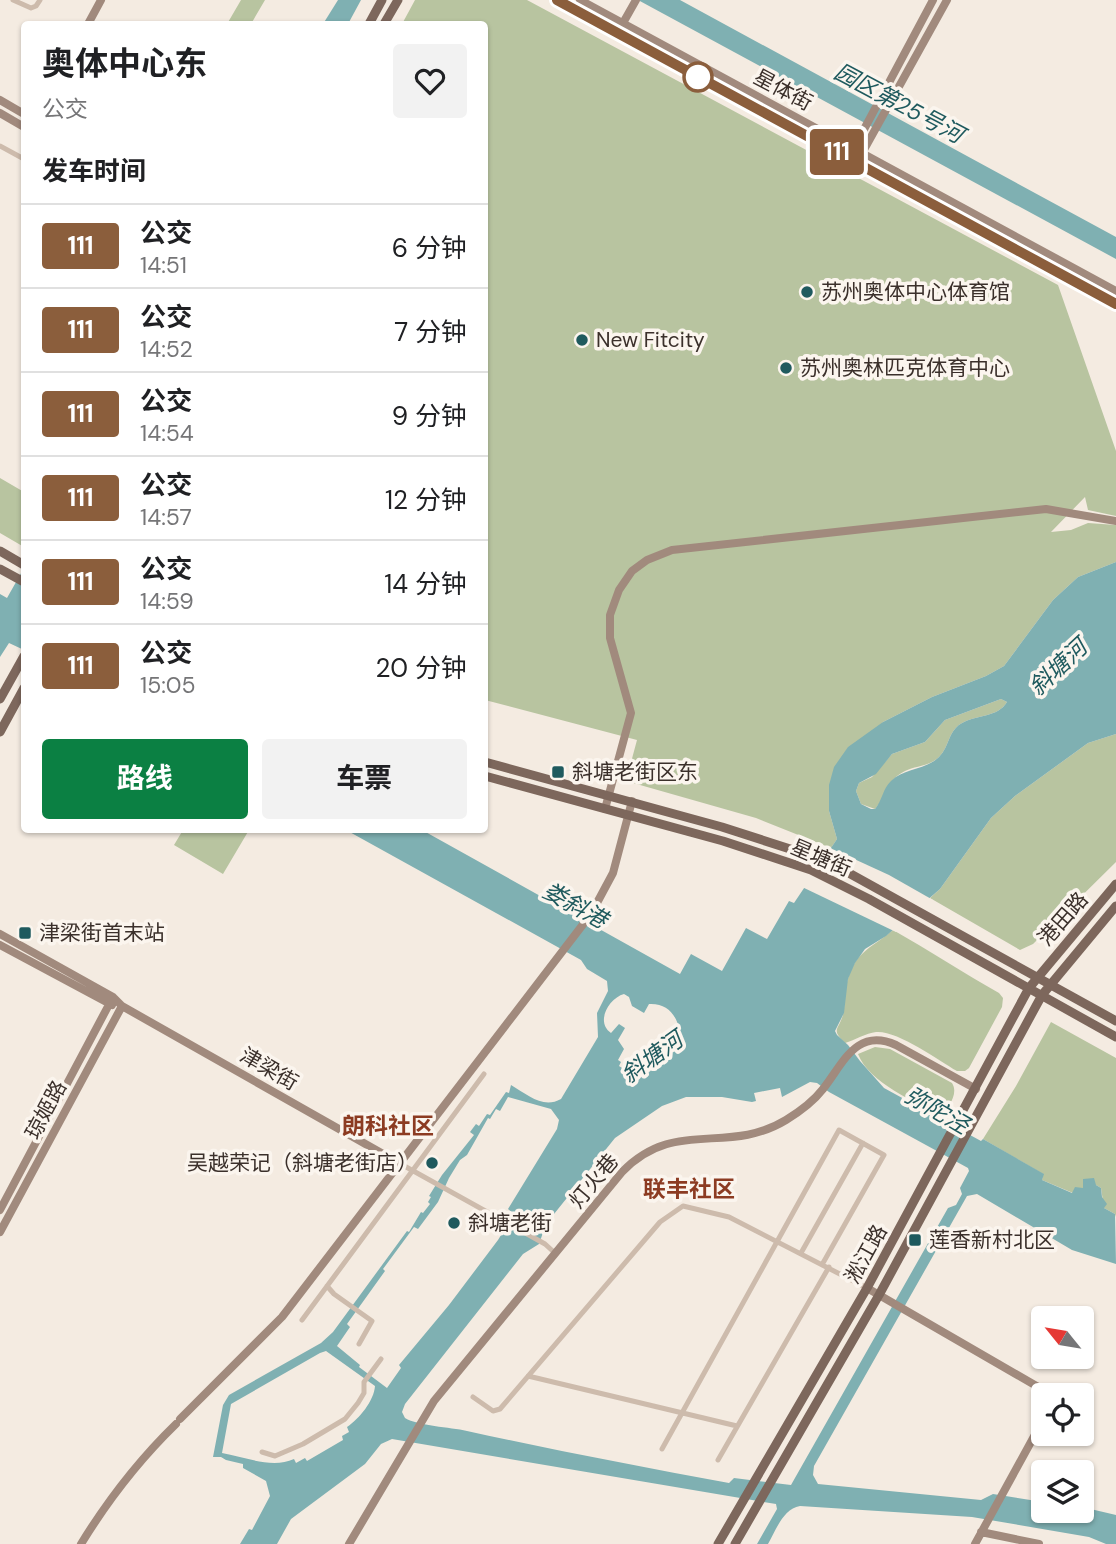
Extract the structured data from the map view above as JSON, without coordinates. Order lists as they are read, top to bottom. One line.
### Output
{"streets":{"main road":["星塘街","港田路","淞江路"],"street":["星体街","津梁街","琼姬路","灯火巷"]},"crossings":[["星塘街","港田路"],["星塘街","淞江路"],["港田路","淞江路"],["津梁街","琼姬路"],["灯火巷","淞江路"]],"districts":["朗科社区","联丰社区"],"water":["园区第25号河","斜塘河","娄斜港","弥陀泾"],"places":{"other":["苏州奥体中心体育馆","New Fitcity","苏州奥林匹克体育中心","吴越荣记（斜塘老街店）","斜塘老街"],"transit":["斜塘老街区东","津梁街首末站","莲香新村北区"]},"lines":["bus line 111"],"north":"top left","page":{"on_map":"111","heading":[["奥体中心东","公交"],"发车时间"],"list":[{"mark":"111","name":"公交","note":"14:51","value":"6 分钟"},{"mark":"111","name":"公交","note":"14:52","value":"7 分钟"},{"mark":"111","name":"公交","note":"14:54","value":"9 分钟"},{"mark":"111","name":"公交","note":"14:57","value":"12 分钟"},{"mark":"111","name":"公交","note":"14:59","value":"14 分钟"},{"mark":"111","name":"公交","note":"15:05","value":"20 分钟"}],"buttons":["路线","车票"]}}
